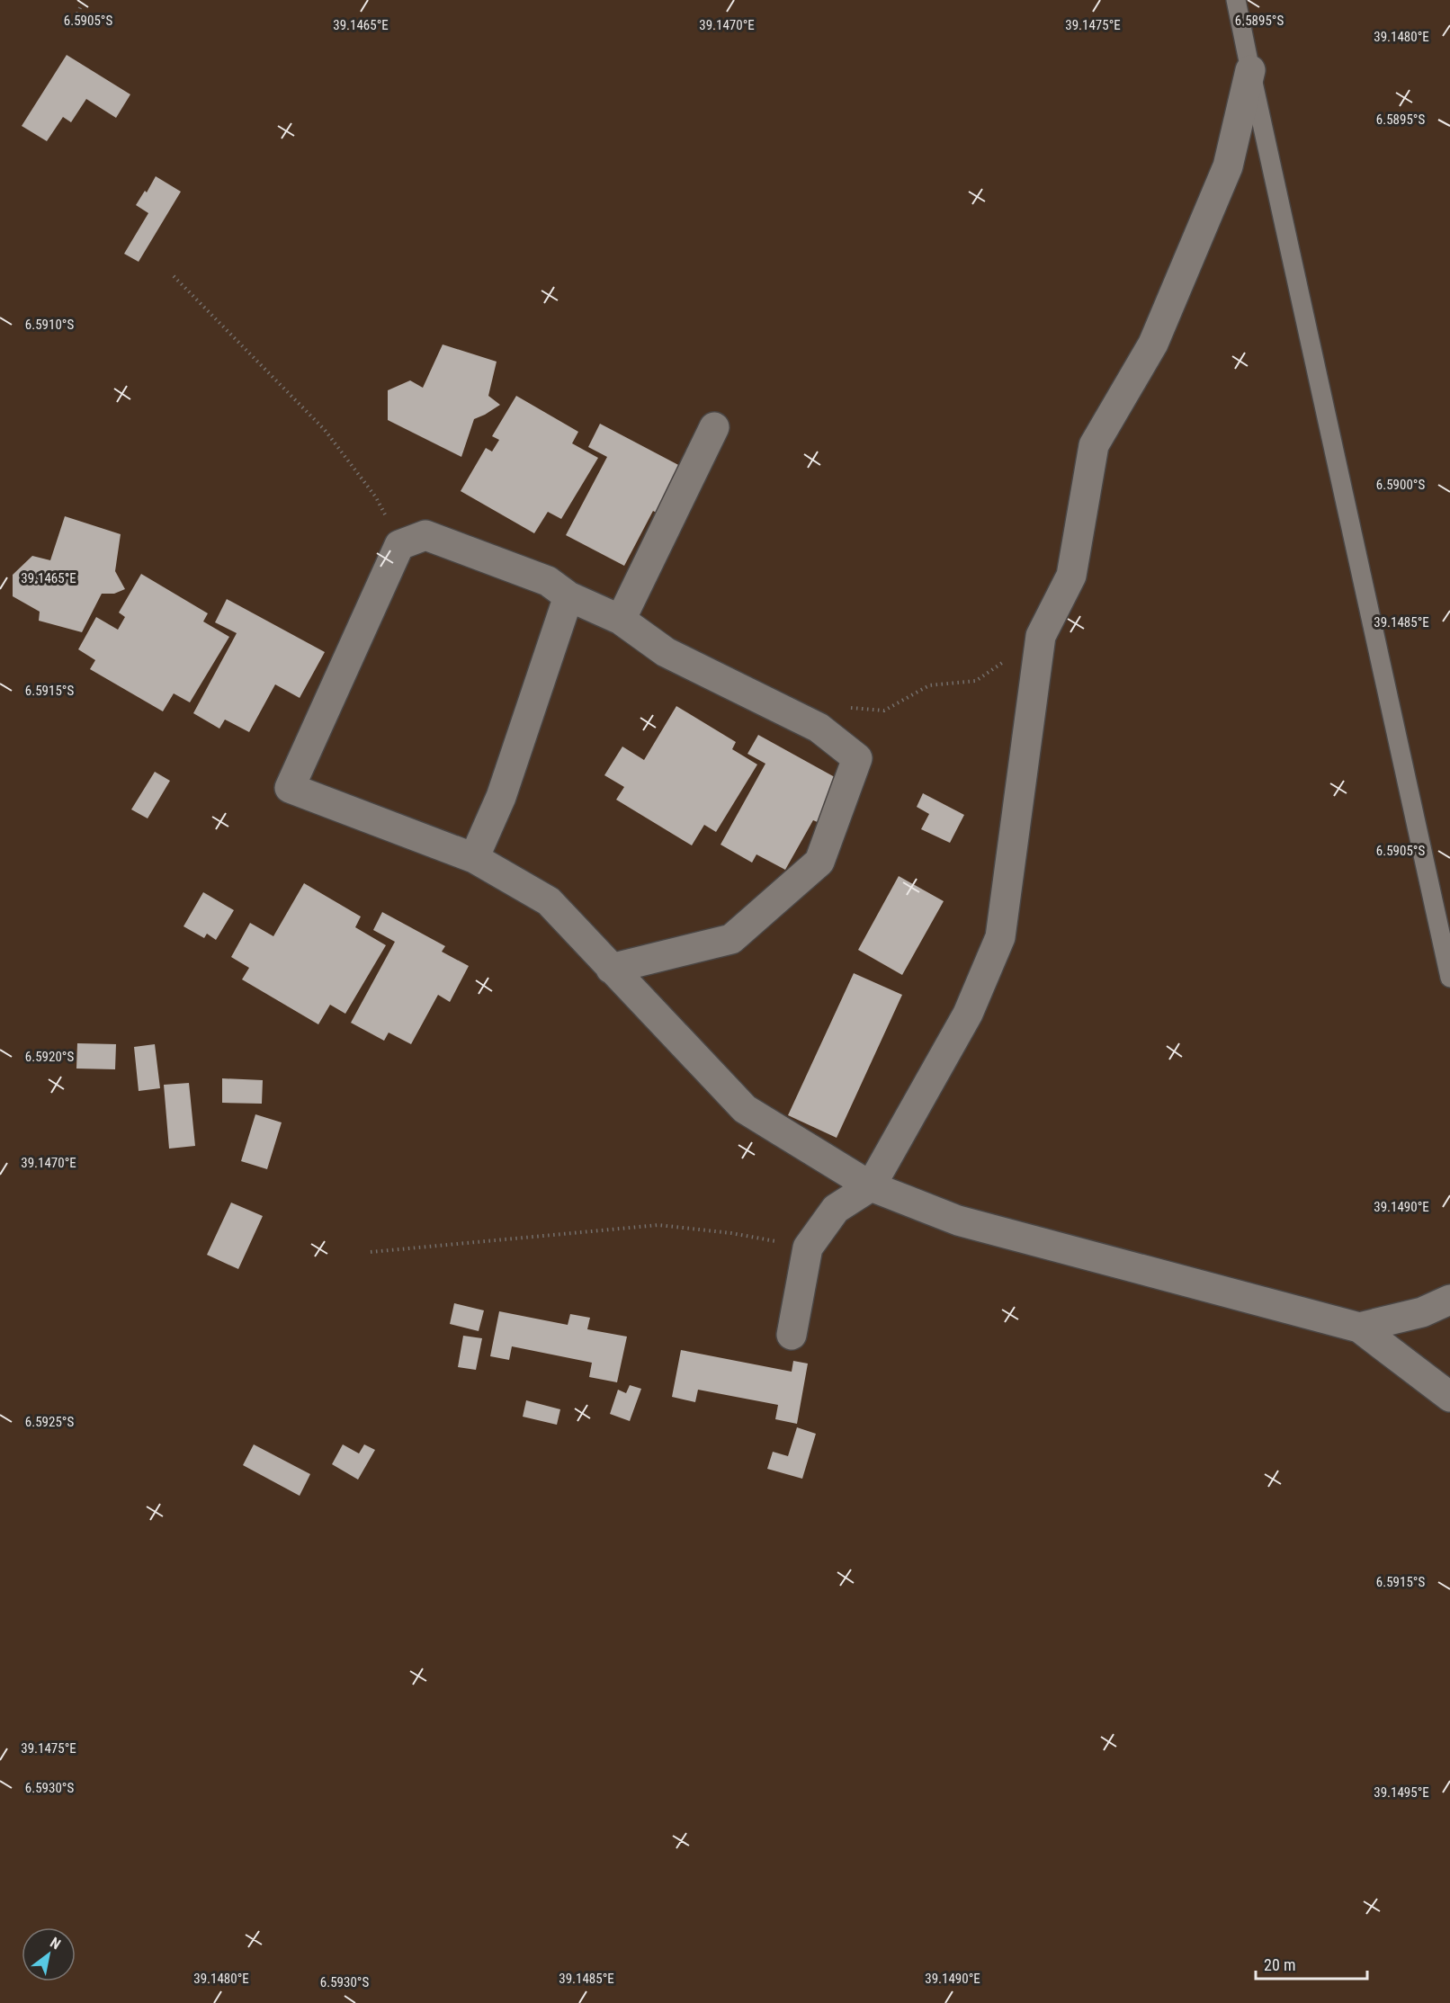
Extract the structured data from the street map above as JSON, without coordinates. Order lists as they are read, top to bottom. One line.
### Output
{"scale_bar":"20 m","north":"top right","coordinates":["6.5905°S","6.5895°S","39.1465°E","39.1470°E","39.1475°E","39.1480°E","6.5910°S","6.5900°S","39.1485°E","6.5915°S","6.5920°S","39.1490°E","6.5925°S","6.5930°S","39.1495°E"]}
